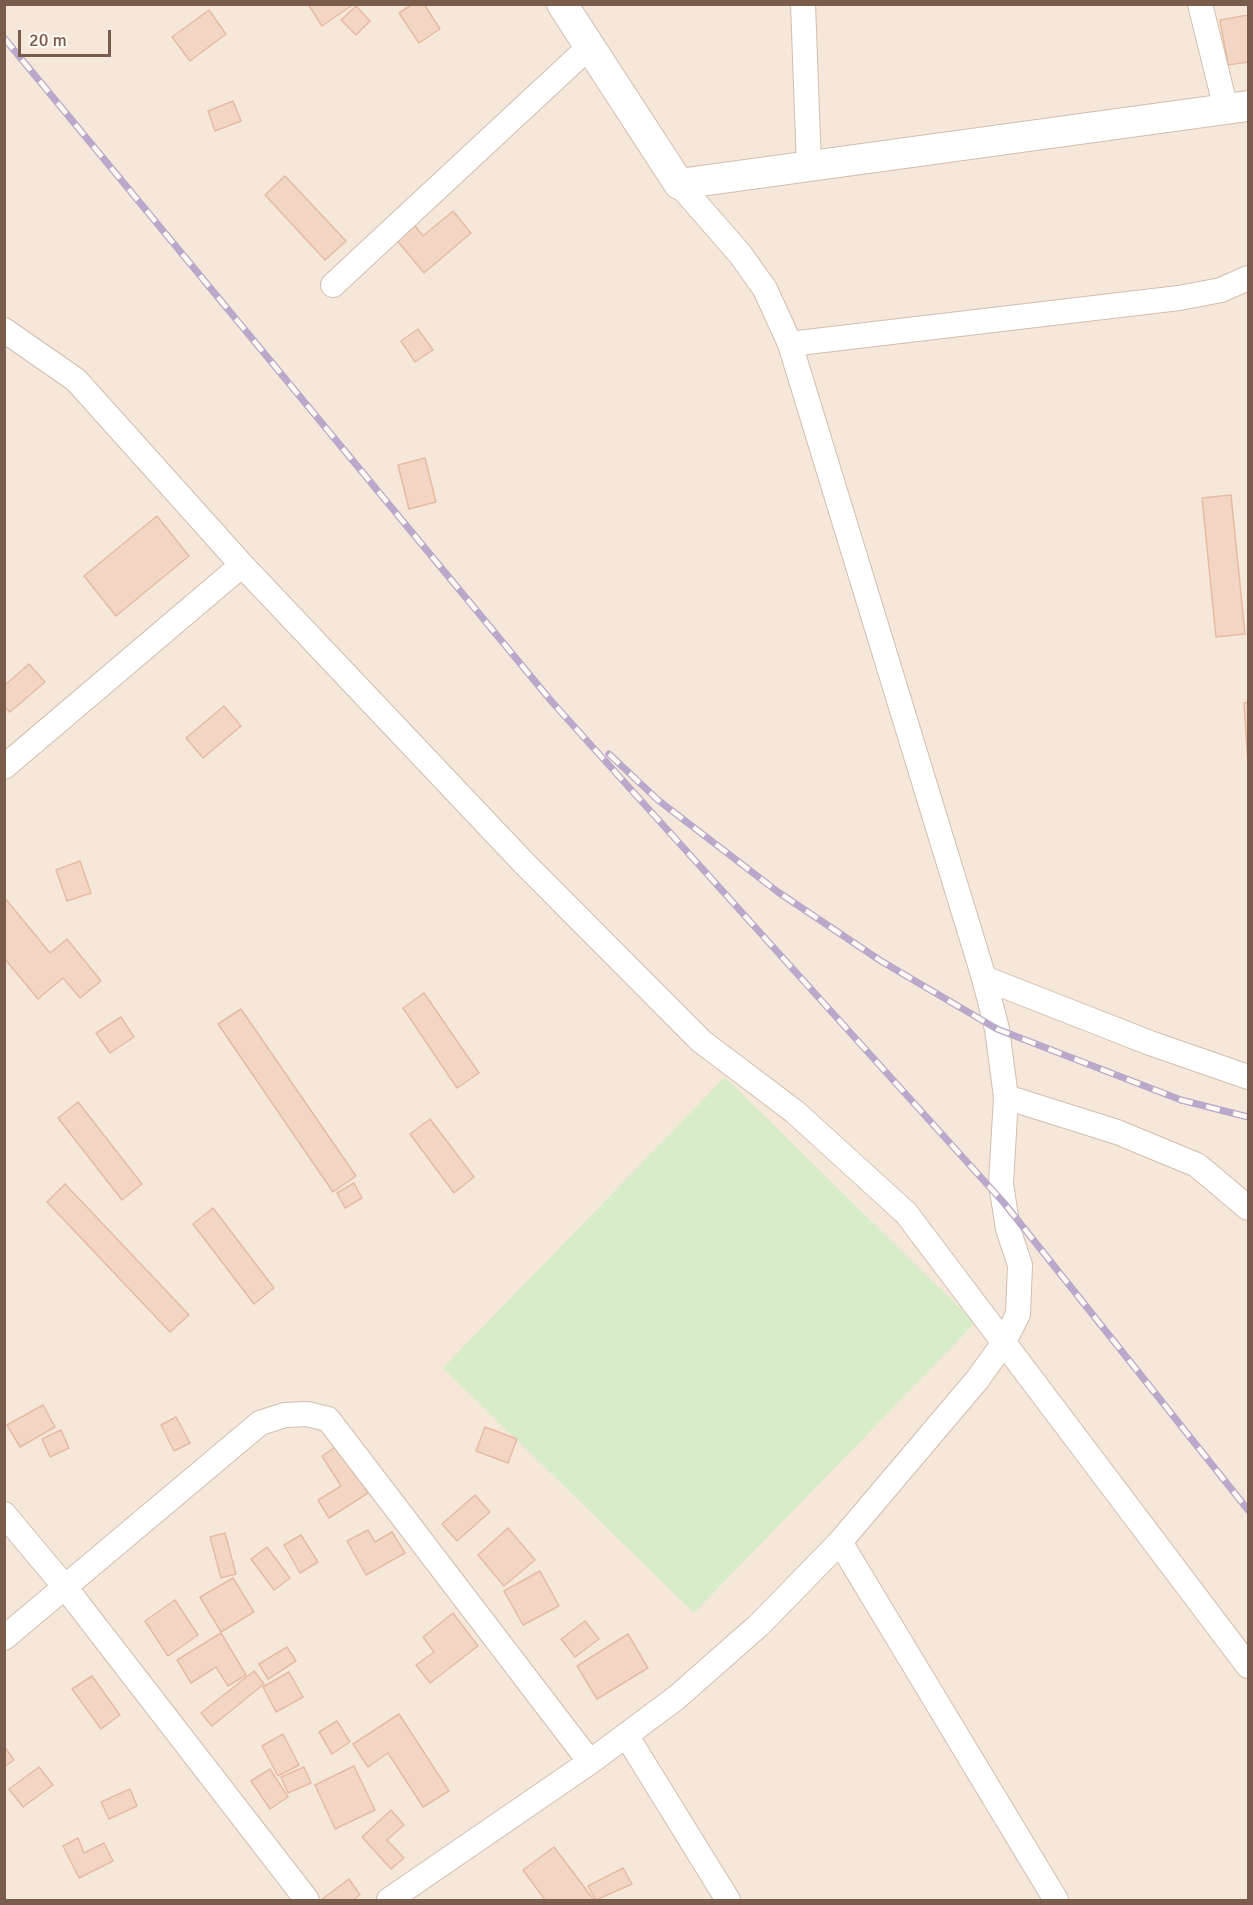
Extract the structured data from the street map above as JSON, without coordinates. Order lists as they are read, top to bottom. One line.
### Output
{"scale_bar":"20 m"}
